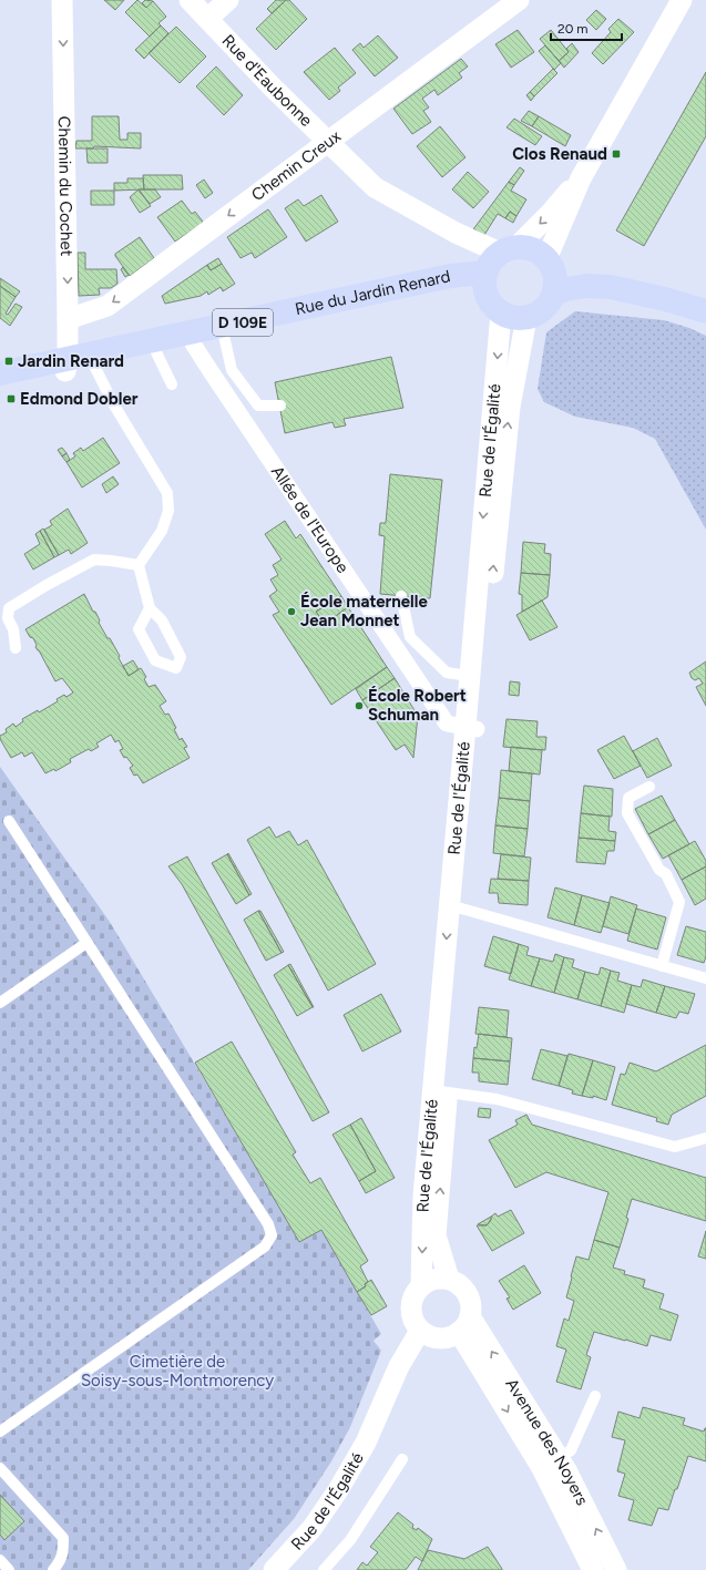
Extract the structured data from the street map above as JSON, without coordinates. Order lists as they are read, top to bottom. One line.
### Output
{"streets":{"main road":["Rue du Jardin Renard","D 109E"],"street":["Rue d'Eaubonne","Chemin Creux","Chemin du Cochet","Rue de l'Égalité","Allée de l'Europe","Avenue des Noyers"]},"crossings":[["Rue d'Eaubonne","Chemin Creux"],["Rue d'Eaubonne","Rue du Jardin Renard"],["Rue d'Eaubonne","Rue de l'Égalité"],["Chemin Creux","Chemin du Cochet"],["Chemin du Cochet","Rue du Jardin Renard"],["Rue du Jardin Renard","Rue de l'Égalité"],["Rue du Jardin Renard","Allée de l'Europe"],["Rue de l'Égalité","Allée de l'Europe"],["Rue de l'Égalité","Avenue des Noyers"]],"one_way":["Chemin Creux","Chemin du Cochet"],"parks":["Cimetière de Soisy-sous-Montmorency"],"places":{"transit":["Clos Renaud","Jardin Renard","Edmond Dobler"],"other":["École maternelle Jean Monnet","École Robert Schuman"]},"scale_bar":"20 m"}
